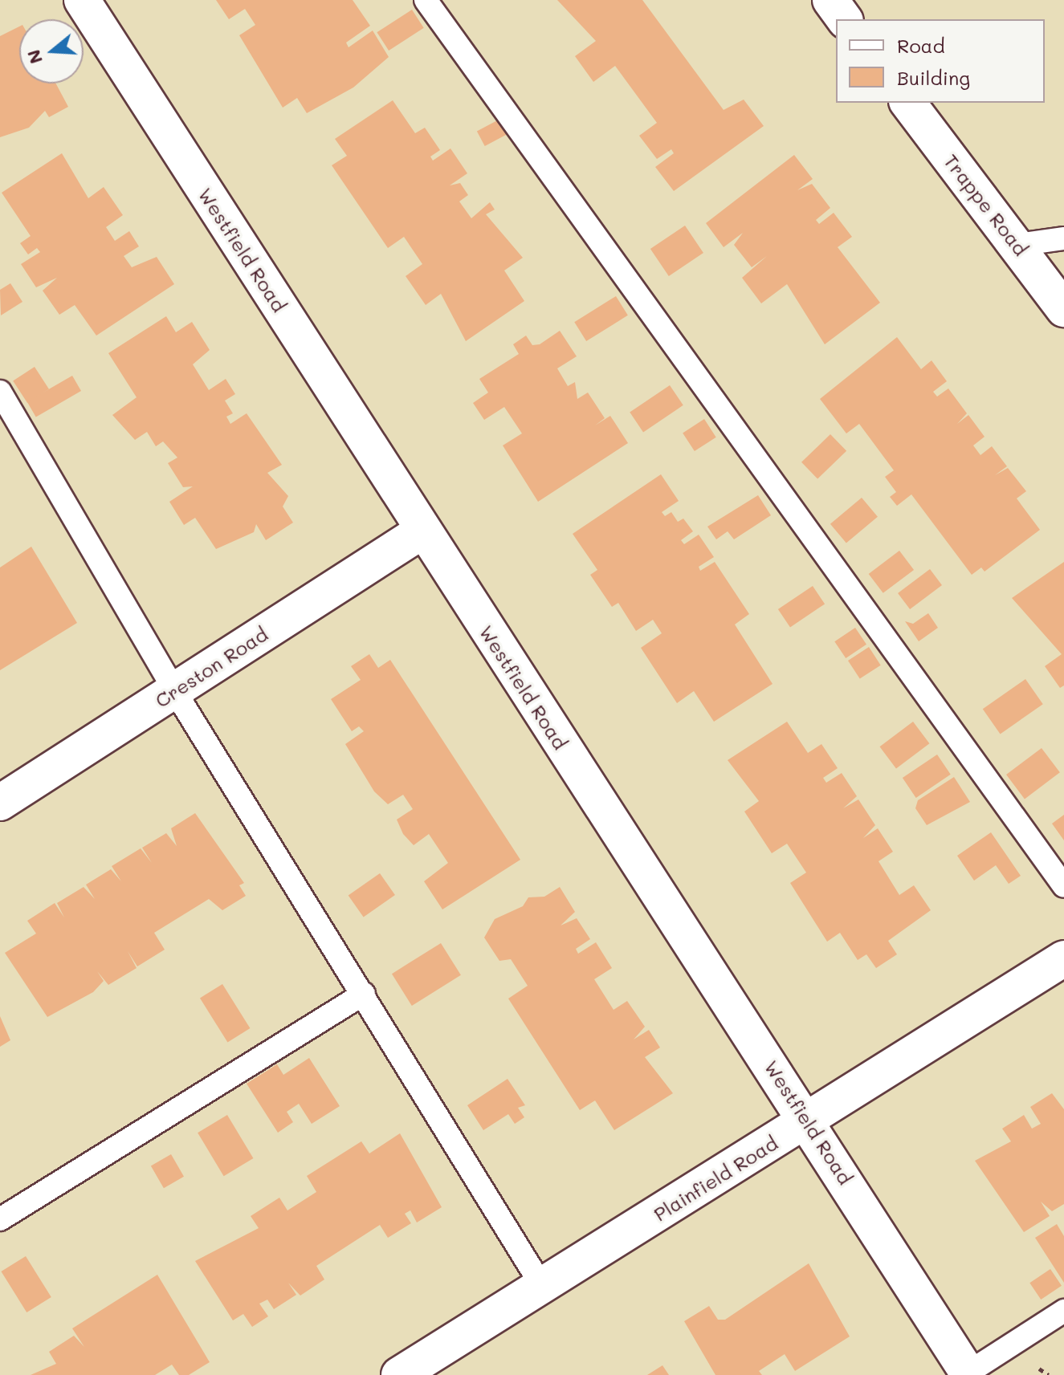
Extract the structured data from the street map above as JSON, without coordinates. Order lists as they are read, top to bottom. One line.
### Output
{"streets":{"street":["Trappe Road","Westfield Road","Creston Road","Plainfield Road"]},"crossings":[["Westfield Road","Creston Road"],["Westfield Road","Plainfield Road"]],"legend":["Road","Building"],"north":"left"}
